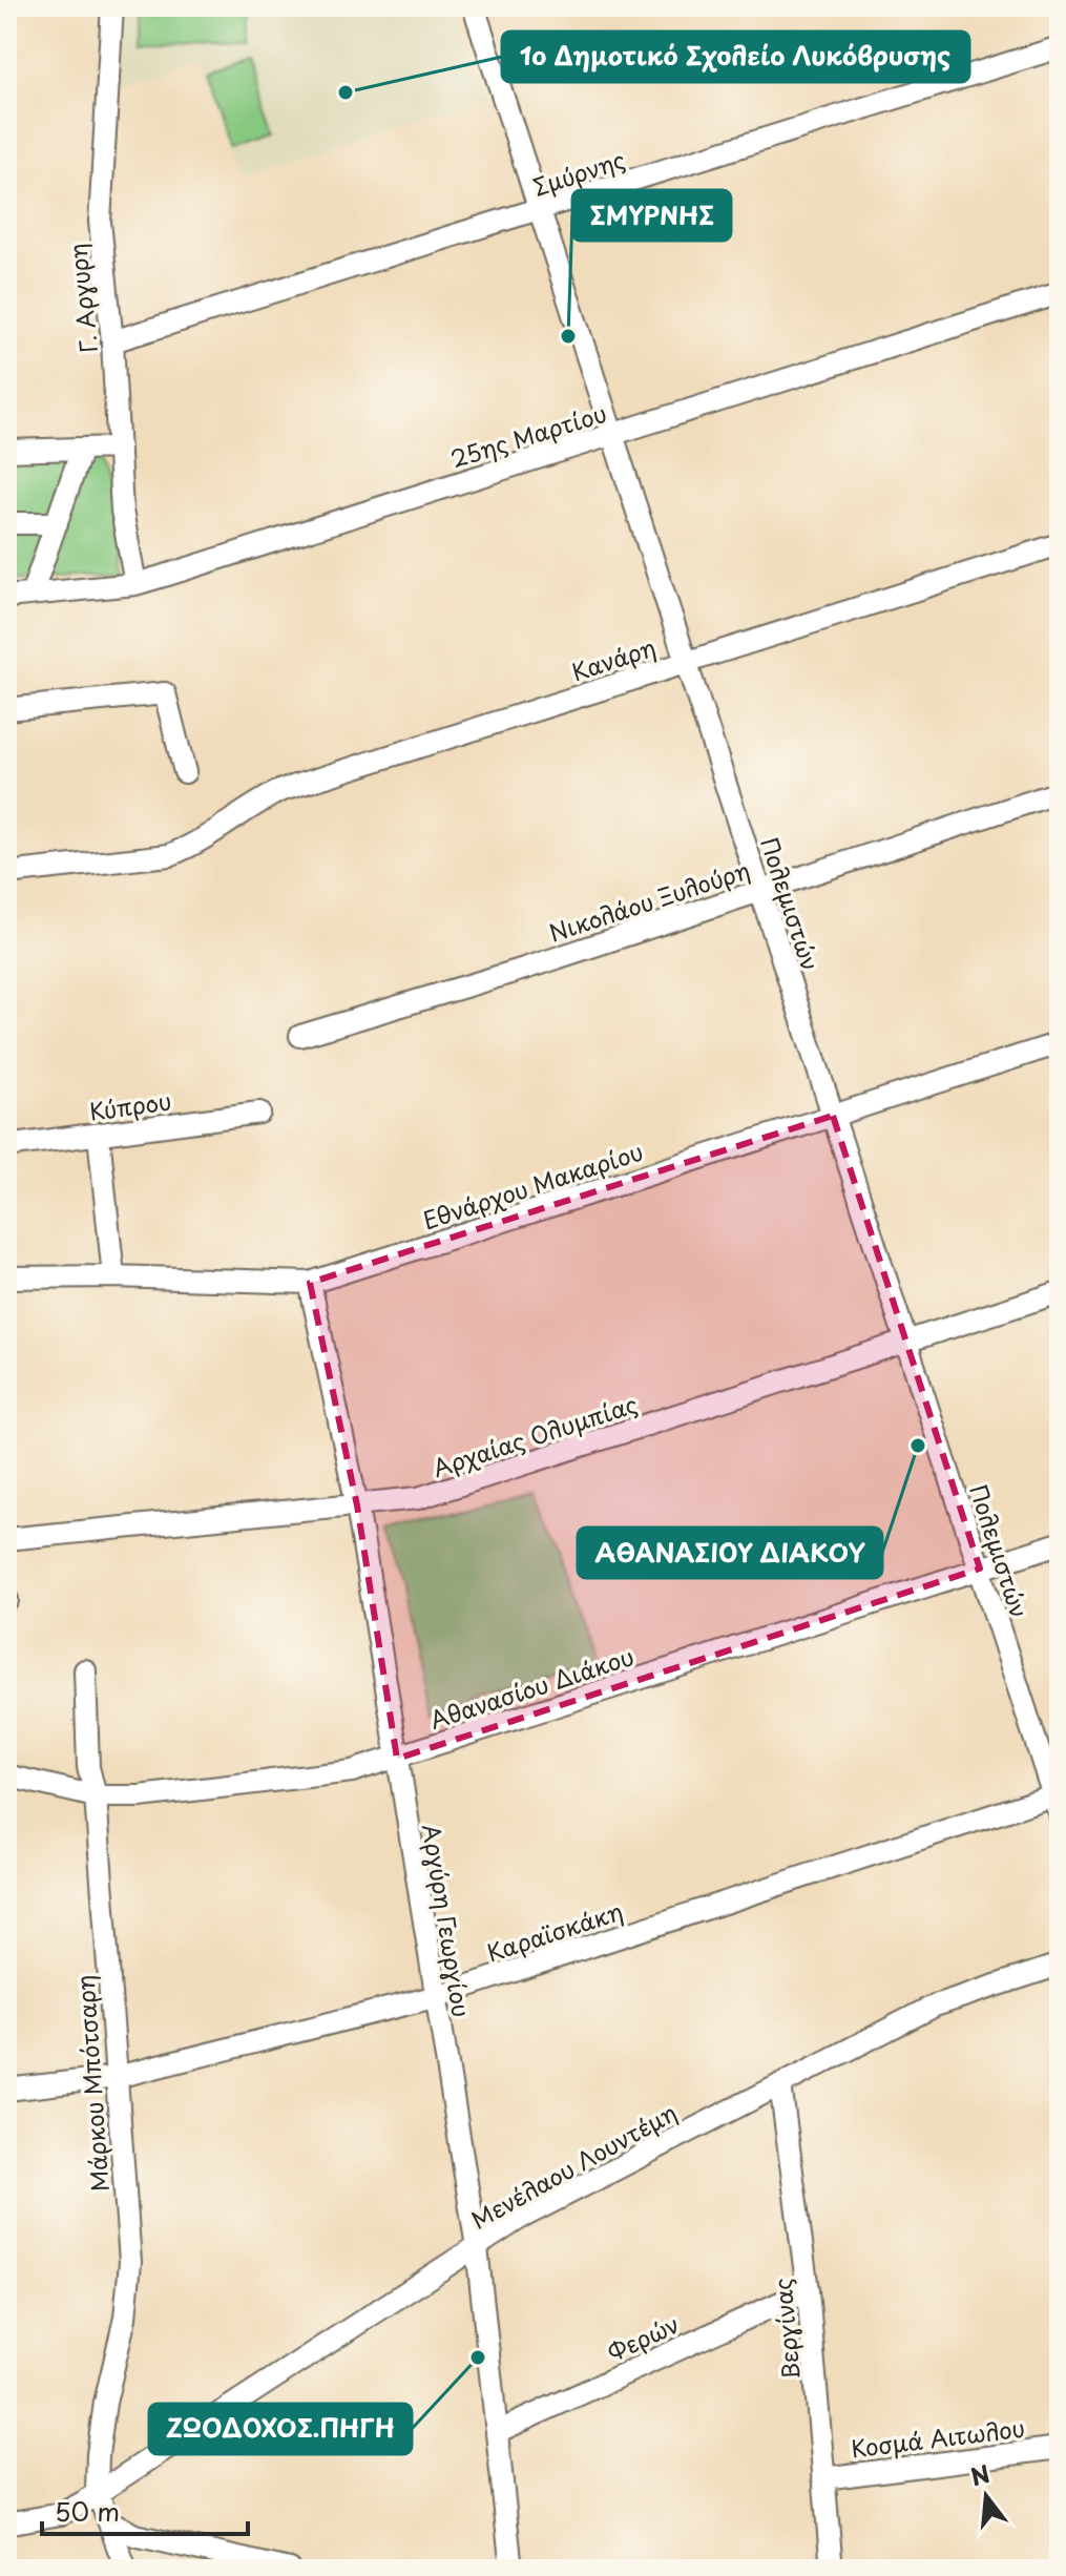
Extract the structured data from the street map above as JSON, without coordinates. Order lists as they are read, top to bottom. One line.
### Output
{"streets":{"street":["Σμύρνης","Γ. Αργυρη","25ης Μαρτίου","Κανάρη","Νικολάου Ξυλούρη","Πολεμιστών","Κύπρου","Εθνάρχου Μακαρίου","Αρχαίας Ολυμπίας","Αθανασίου Διάκου","Αργύρη Γεωργίου","Καραϊσκάκη","Μάρκου Μπότσαρη","Μενέλαου Λουντέμη","Βεργίνας","Φερών","Κοσμά Αιτωλου"]},"crossings":[["Σμύρνης","Γ. Αργυρη"],["Σμύρνης","Πολεμιστών"],["Γ. Αργυρη","25ης Μαρτίου"],["25ης Μαρτίου","Πολεμιστών"],["Κανάρη","Πολεμιστών"],["Νικολάου Ξυλούρη","Πολεμιστών"],["Πολεμιστών","Εθνάρχου Μακαρίου"],["Πολεμιστών","Αρχαίας Ολυμπίας"],["Πολεμιστών","Αθανασίου Διάκου"],["Πολεμιστών","Καραϊσκάκη"],["Εθνάρχου Μακαρίου","Αργύρη Γεωργίου"],["Αρχαίας Ολυμπίας","Αργύρη Γεωργίου"],["Αθανασίου Διάκου","Αργύρη Γεωργίου"],["Αθανασίου Διάκου","Μάρκου Μπότσαρη"],["Αργύρη Γεωργίου","Καραϊσκάκη"],["Αργύρη Γεωργίου","Μενέλαου Λουντέμη"],["Αργύρη Γεωργίου","Φερών"],["Καραϊσκάκη","Μάρκου Μπότσαρη"],["Μάρκου Μπότσαρη","Μενέλαου Λουντέμη"],["Μενέλαου Λουντέμη","Βεργίνας"],["Βεργίνας","Φερών"],["Βεργίνας","Κοσμά Αιτωλου"]],"places":["1ο Δημοτικό Σχολείο Λυκόβρυσης","ΣΜΥΡΝΗΣ","ΑΘΑΝΑΣΙΟΥ ΔΙΑΚΟΥ","ΖΩΟΔΟΧΟΣ.ΠΗΓΗ"],"scale_bar":"50 m","north":"top"}
